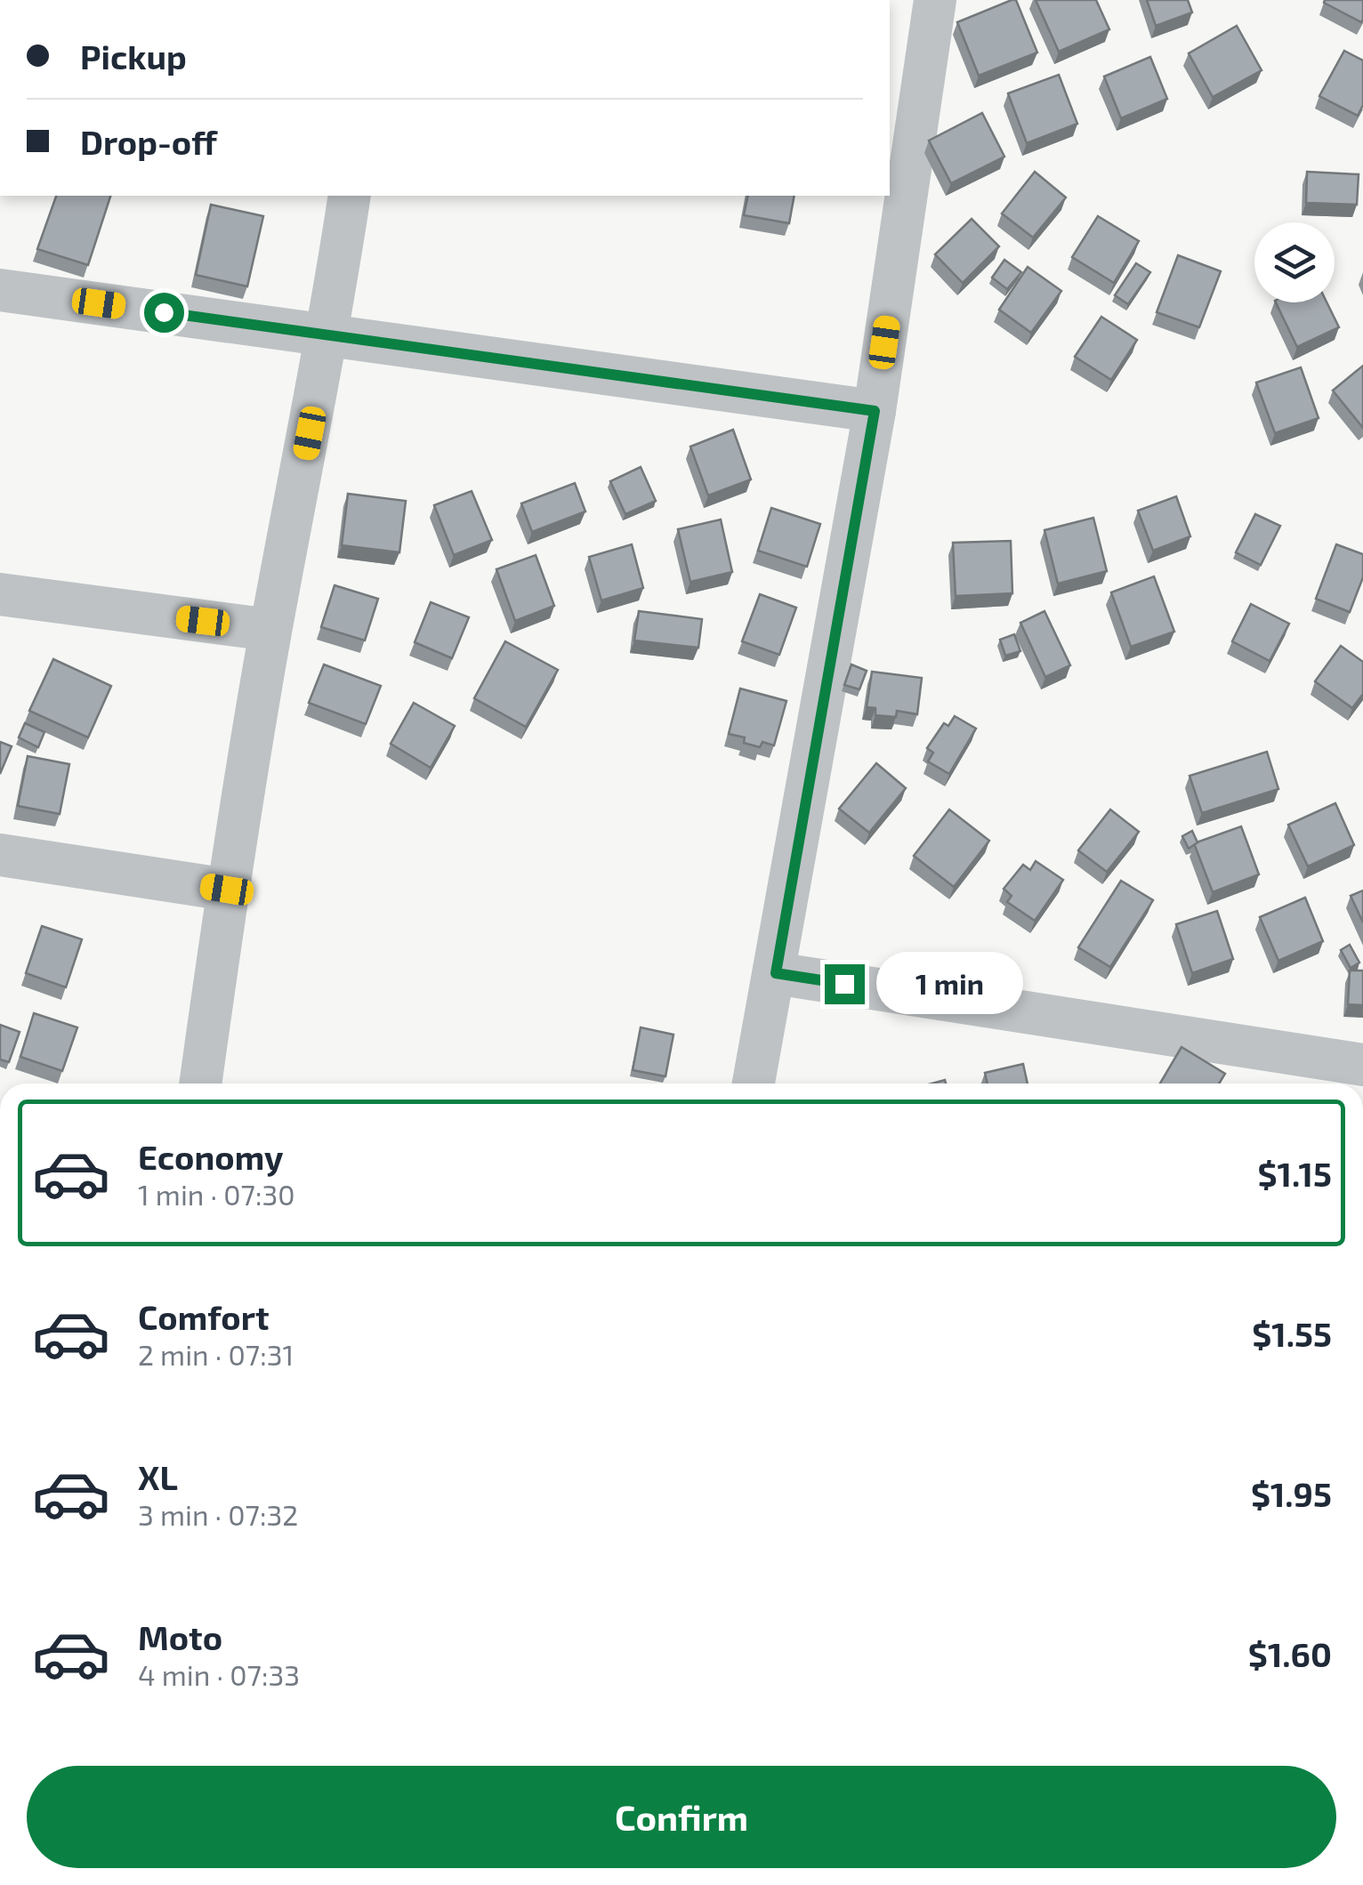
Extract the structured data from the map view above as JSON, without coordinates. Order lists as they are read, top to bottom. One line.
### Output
{"page":{"banner":["Pickup","Drop-off"],"bubble":"1 min","list":[{"name":"Economy","note":"1 min · 07:30","value":"$1.15"},{"name":"Comfort","note":"2 min · 07:31","value":"$1.55"},{"name":"XL","note":"3 min · 07:32","value":"$1.95"},{"name":"Moto","note":"4 min · 07:33","value":"$1.60"}],"buttons":"Confirm"}}
